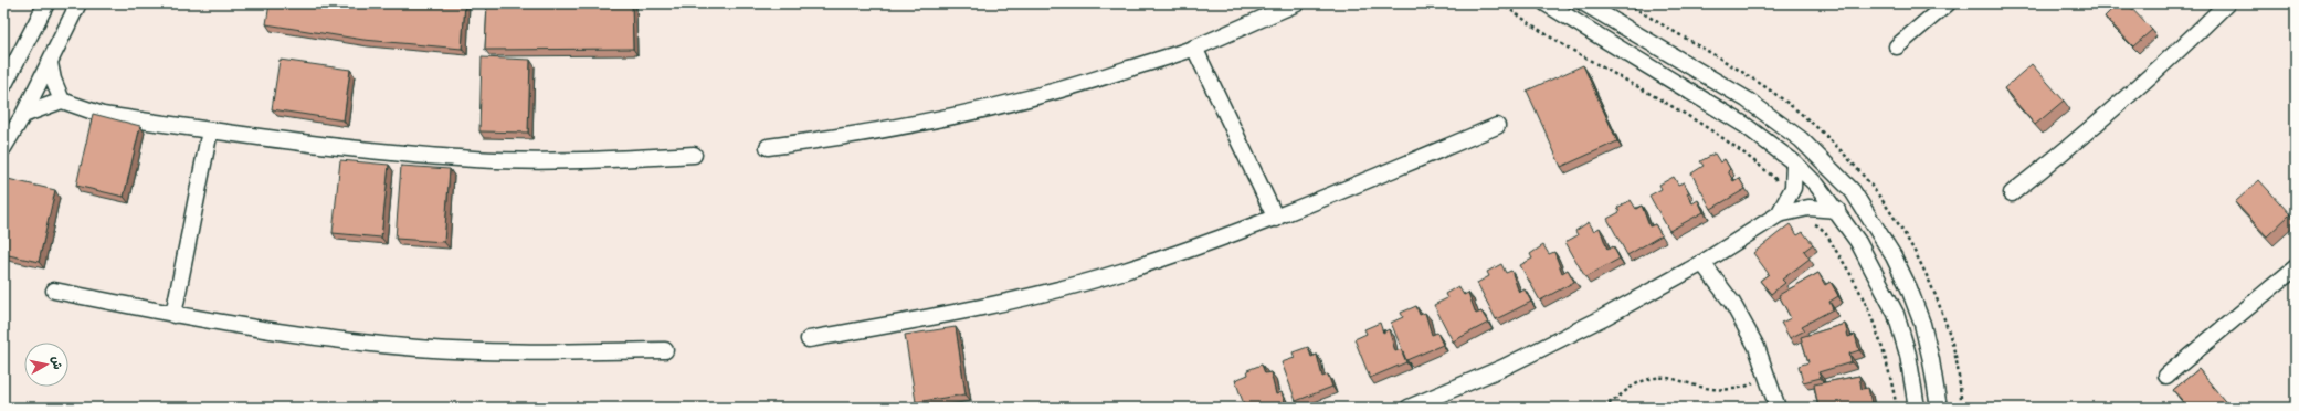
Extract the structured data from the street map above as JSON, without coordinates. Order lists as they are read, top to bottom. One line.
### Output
{"north":"right"}
